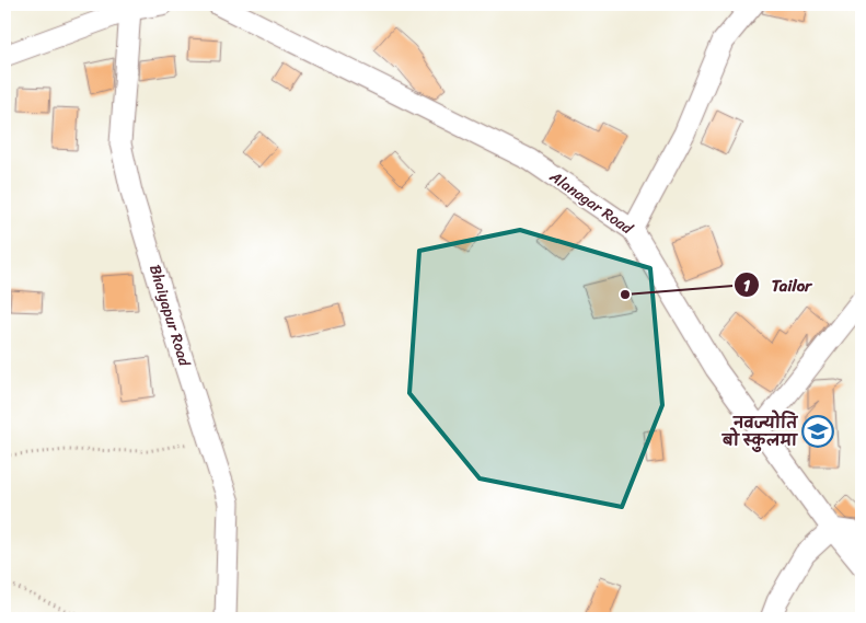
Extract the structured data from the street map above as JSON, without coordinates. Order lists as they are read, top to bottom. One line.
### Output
{"streets":{"street":["Alanagar Road","Bhaiyapur Road"]},"places":{"other":["Tailor"],"school or university":["नवज्याेति बाे स्कुलमा"]}}
